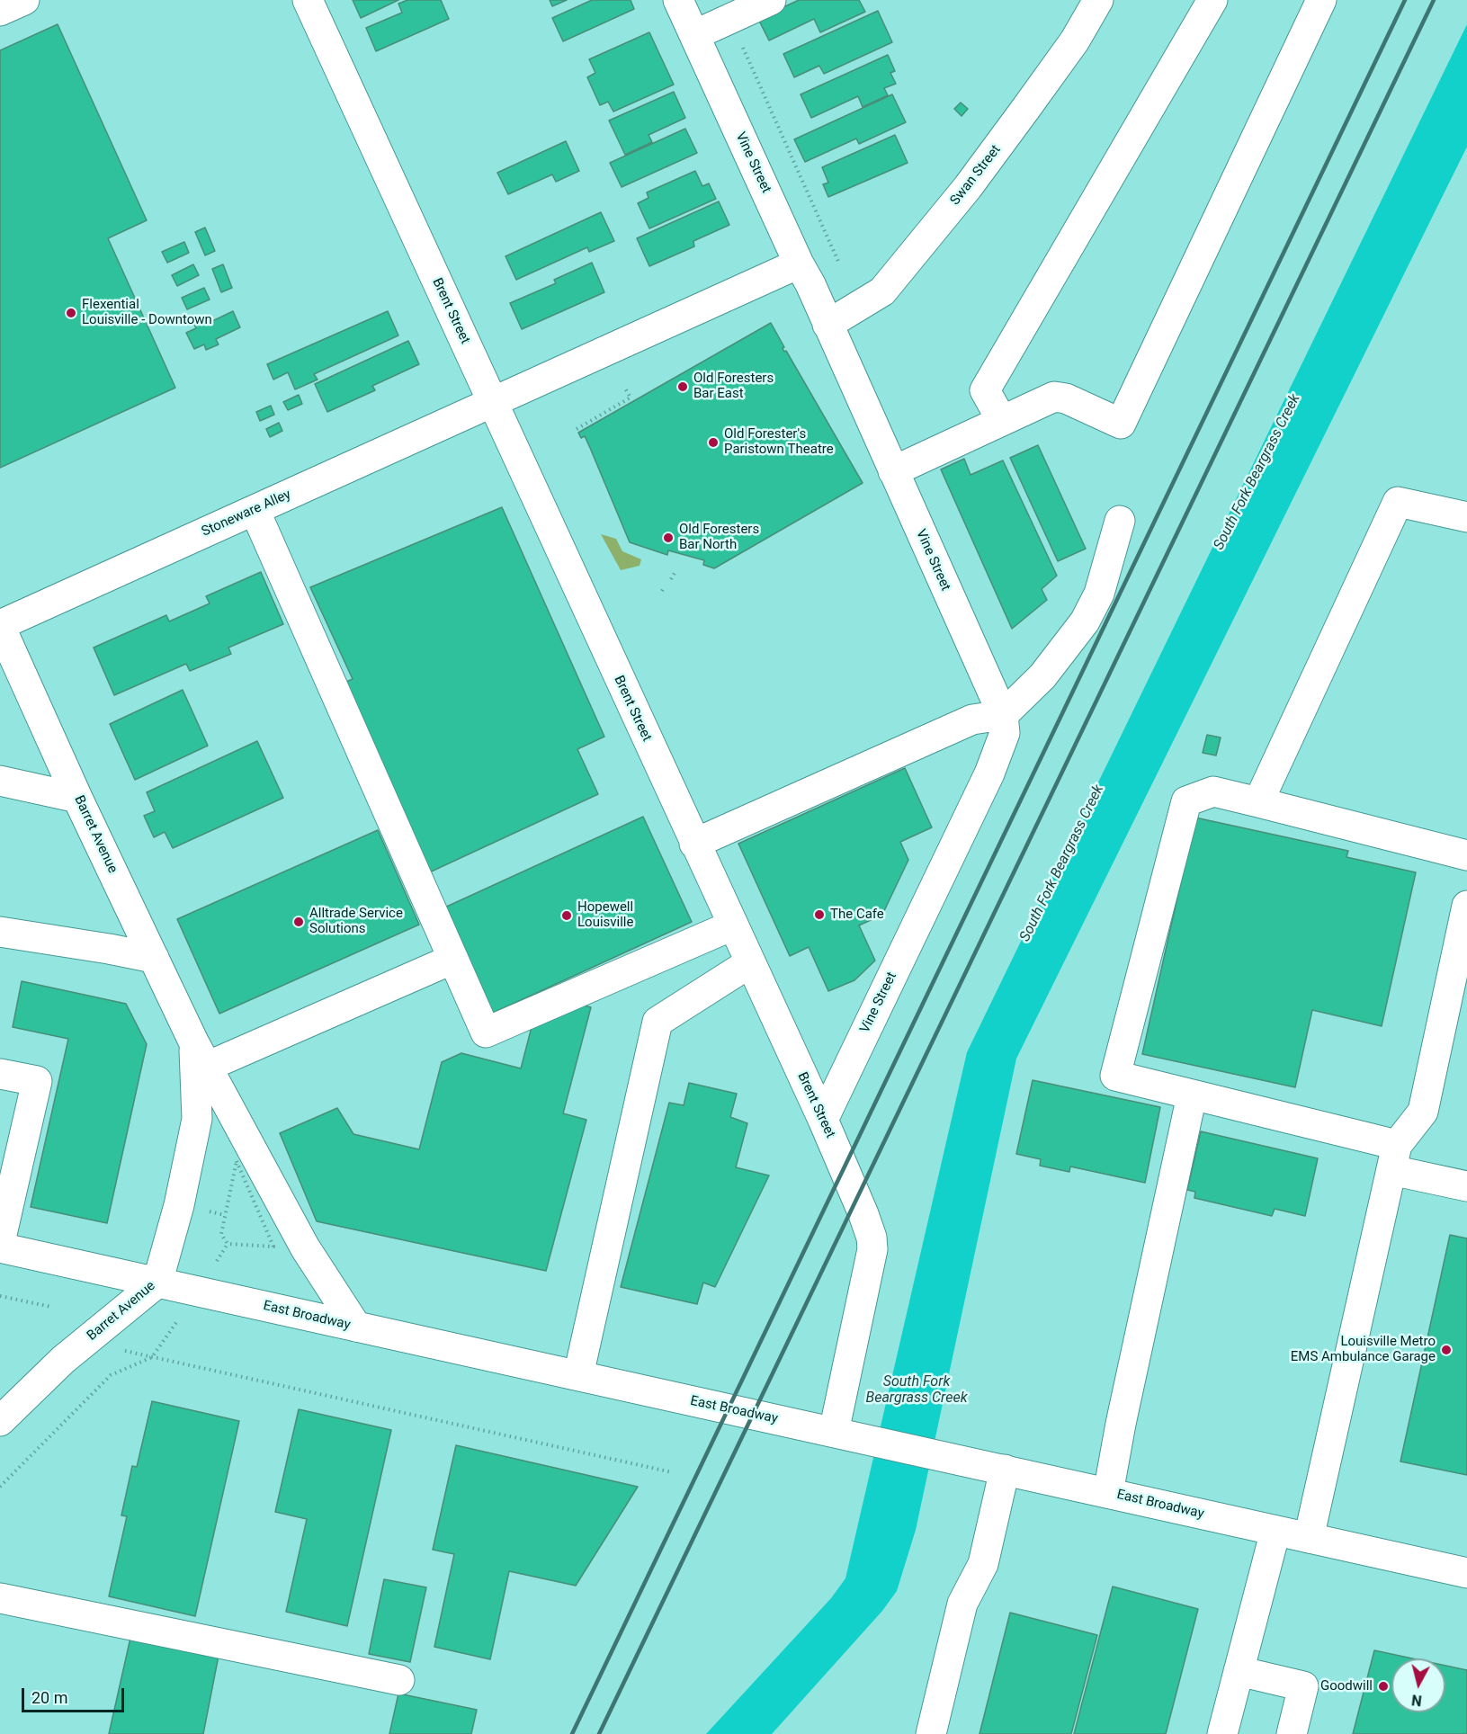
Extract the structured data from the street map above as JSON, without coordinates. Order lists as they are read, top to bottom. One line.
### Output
{"streets":{"street":["Vine Street","Swan Street","Brent Street","Stoneware Alley","Barret Avenue","East Broadway"]},"crossings":[["Vine Street","Swan Street"],["Vine Street","Brent Street"],["Vine Street","Stoneware Alley"],["Brent Street","Stoneware Alley"],["Brent Street","East Broadway"],["Stoneware Alley","Barret Avenue"],["Barret Avenue","East Broadway"]],"water":["South Fork Beargrass Creek"],"places":["Flexential Louisville - Downtown","Old Foresters Bar East","Old Forester's Paristown Theatre","Old Foresters Bar North","The Cafe","Hopewell Louisville","Alltrade Service Solutions","Louisville Metro EMS Ambulance Garage","Goodwill"],"scale_bar":"20 m","north":"bottom"}
